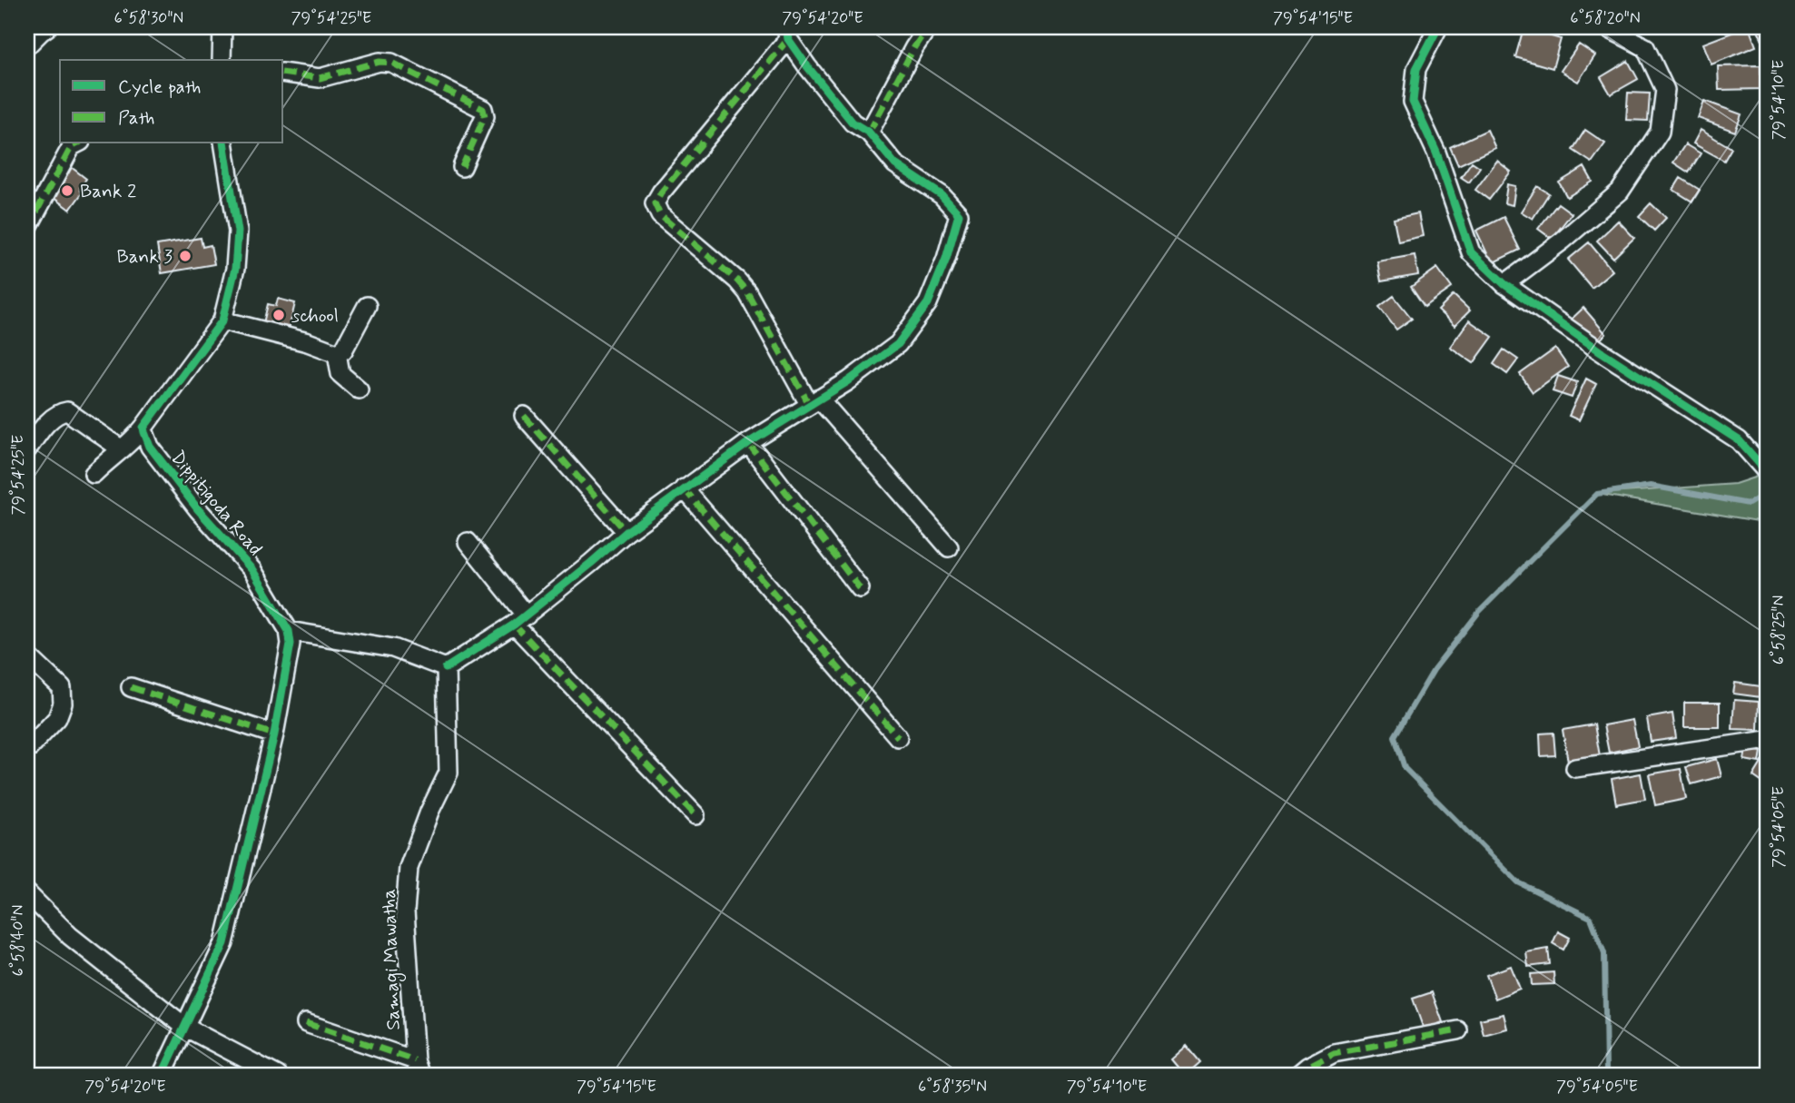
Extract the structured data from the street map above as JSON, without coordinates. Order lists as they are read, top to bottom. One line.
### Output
{"streets":{"street":["Dippitigoda Road","Samagi Mawatha"]},"places":["Bank 2","Bank 3","school"],"legend":["Cycle path","Path"],"coordinates":["6°58'30\"N","79°54'25\"E","79°54'20\"E","79°54'15\"E","6°58'20\"N","79°54'10\"E","6°58'25\"N","79°54'05\"E","6°58'40\"N","6°58'35\"N"]}
